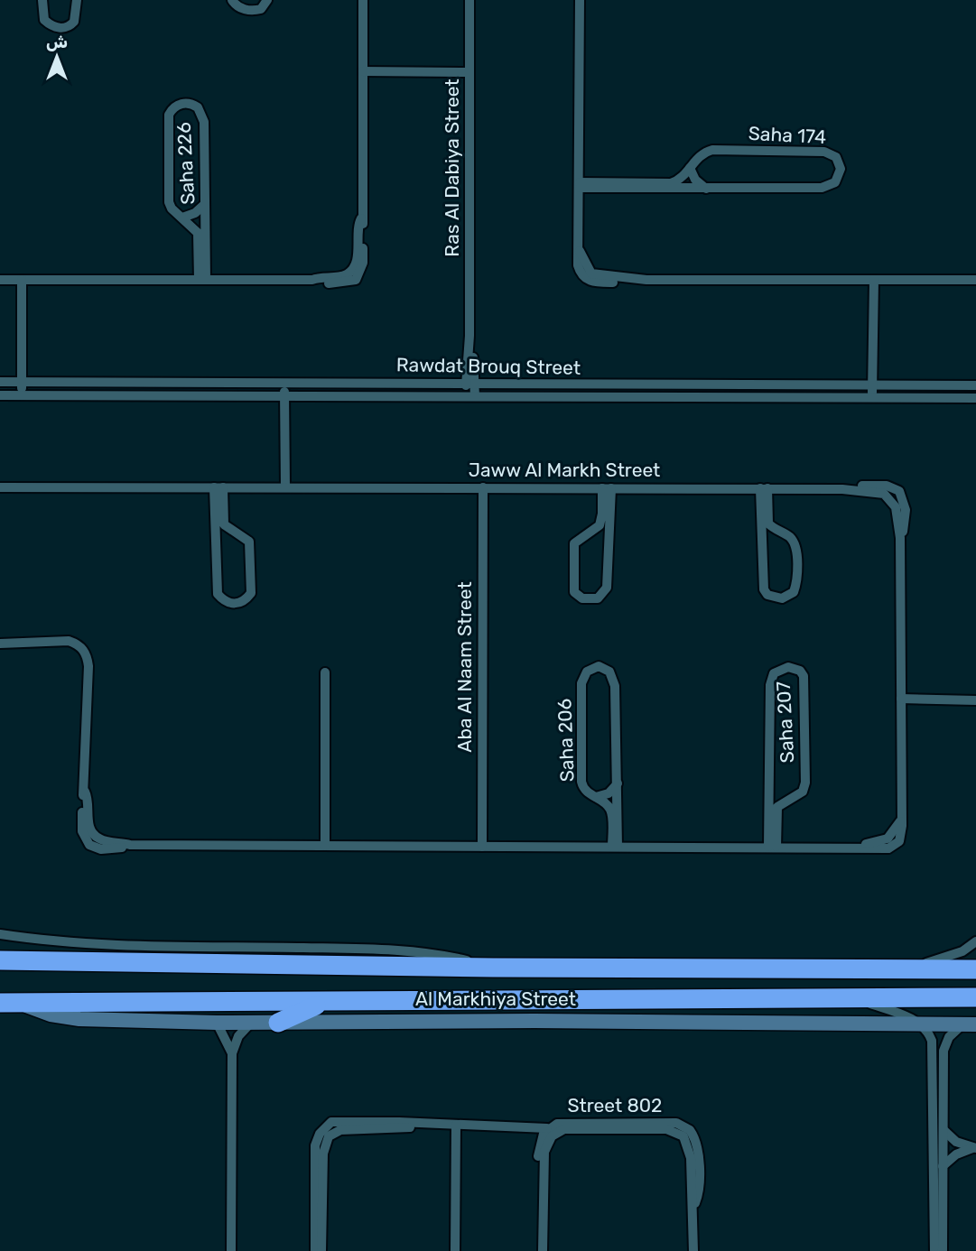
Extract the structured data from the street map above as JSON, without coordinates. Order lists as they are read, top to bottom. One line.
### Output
{"streets":{"highway":["Al Markhiya Street"],"street":["Saha 174","Saha 226","Ras Al Dabiya Street","Rawdat Brouq Street","Jaww Al Markh Street","Aba Al Naam Street","Saha 207","Saha 206","Street 802"]},"crossings":[["Ras Al Dabiya Street","Rawdat Brouq Street"],["Jaww Al Markh Street","Aba Al Naam Street"],["Jaww Al Markh Street","Saha 207"],["Jaww Al Markh Street","Saha 206"]],"north":"top"}
